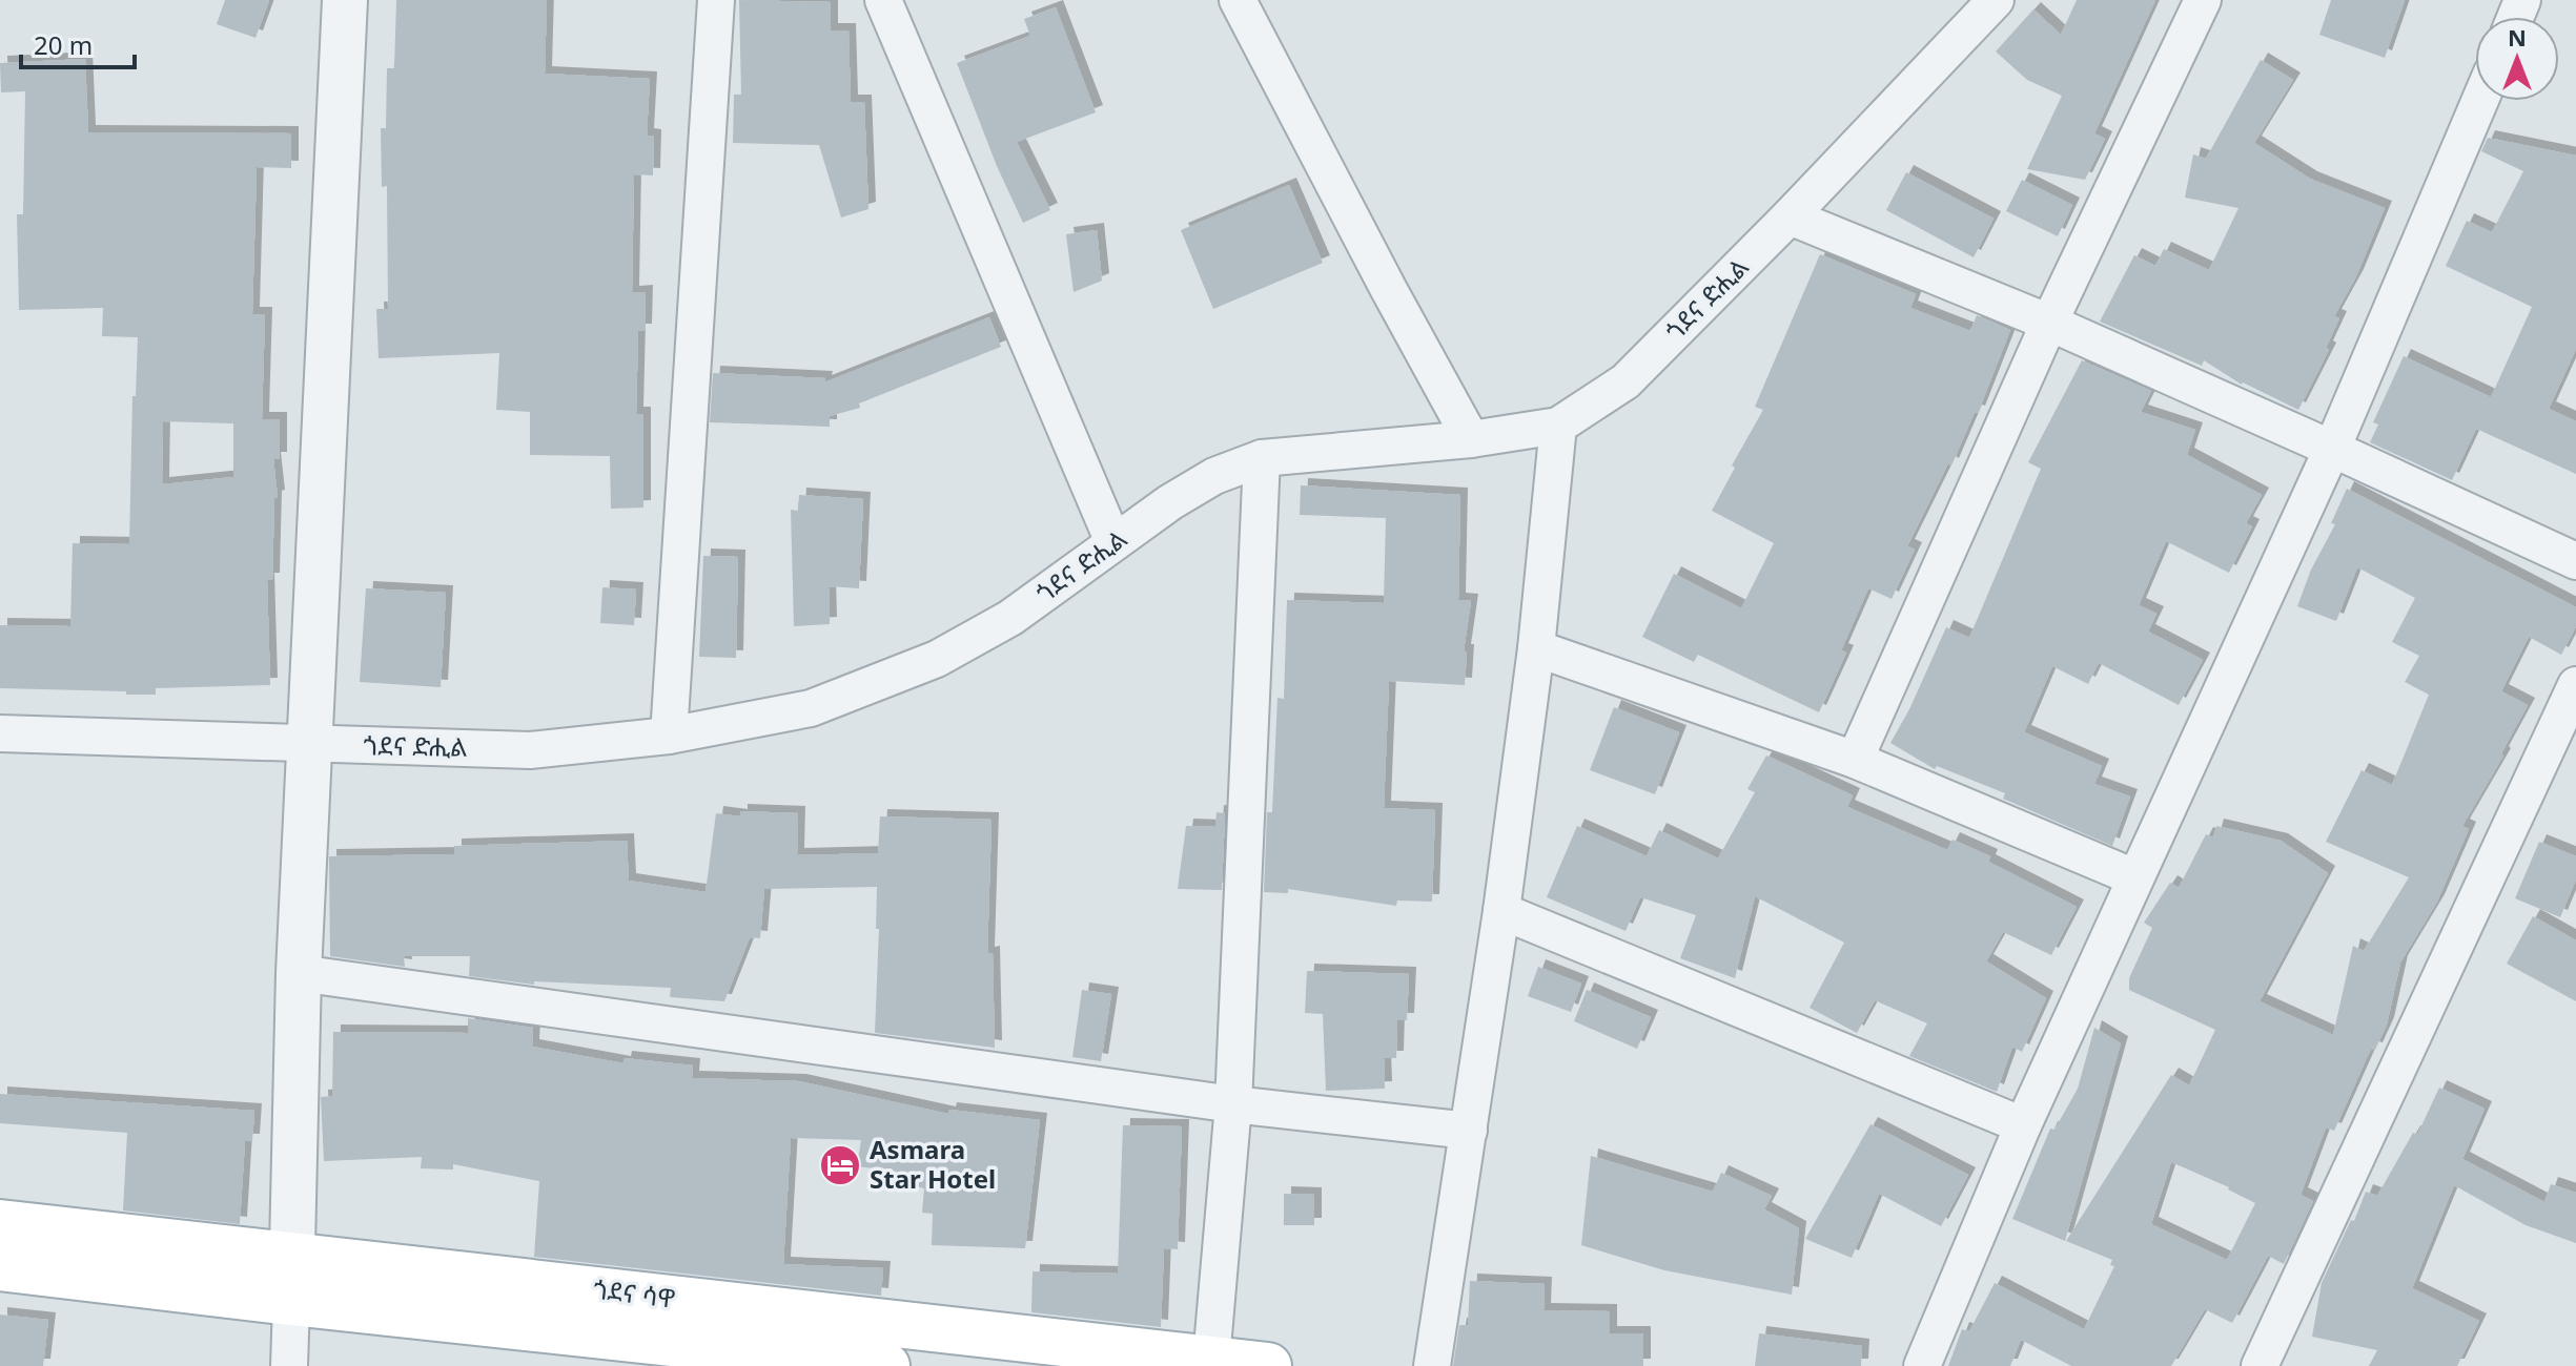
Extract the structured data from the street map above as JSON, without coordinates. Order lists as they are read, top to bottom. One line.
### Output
{"streets":{"main road":["ጎደና ሳዋ"],"street":["ጎደና ድሒል"]},"places":{"hotel":["Asmara Star Hotel"]},"scale_bar":"20 m","north":"top"}
